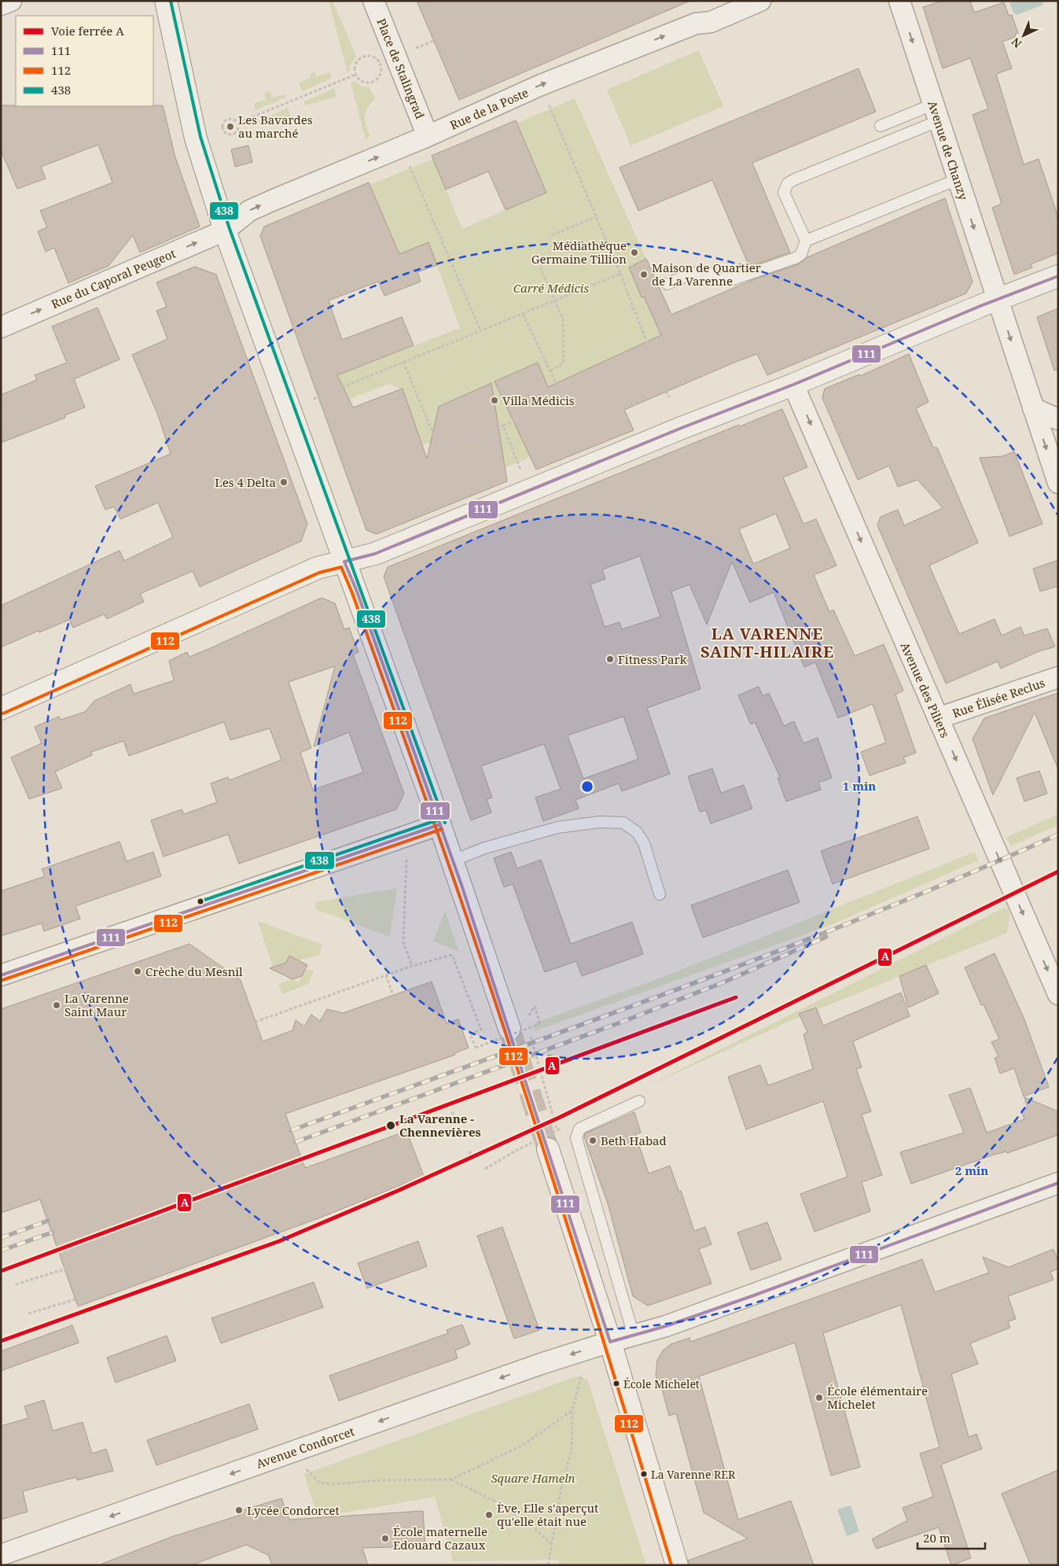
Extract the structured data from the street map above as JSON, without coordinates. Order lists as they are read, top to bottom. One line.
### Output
{"streets":{"street":["Place de Stalingrad","Rue de la Poste","Avenue de Chanzy","Rue du Caporal Peugeot","Avenue des Piliers","Rue Élisée Reclus","Avenue Condorcet"]},"crossings":[["Place de Stalingrad","Rue de la Poste"],["Rue de la Poste","Rue du Caporal Peugeot"],["Avenue des Piliers","Rue Élisée Reclus"]],"one_way":["Rue de la Poste","Avenue de Chanzy","Rue du Caporal Peugeot","Avenue des Piliers","Avenue Condorcet"],"districts":["LA VARENNE SAINT-HILAIRE"],"parks":["Carré Médicis","Square Hameln"],"places":["Les Bavardes au marché","Médiathèque Germaine Tillion","Maison de Quartier de La Varenne","Villa Médicis","Les 4 Delta","Fitness Park","Crèche du Mesnil","La Varenne Saint Maur","La Varenne - Chennevières","Beth Habad","École Michelet","École élémentaire Michelet","La Varenne RER","Lycée Condorcet","Ève, Elle s'aperçut qu'elle était nue","École maternelle Edouard Cazaux"],"lines":["transit line 438","transit line 111","transit line 112","rail line A"],"legend":["Voie ferrée A","111","112","438"],"scale_bar":"20 m","north":"bottom left","rings":["1 min","2 min"]}
